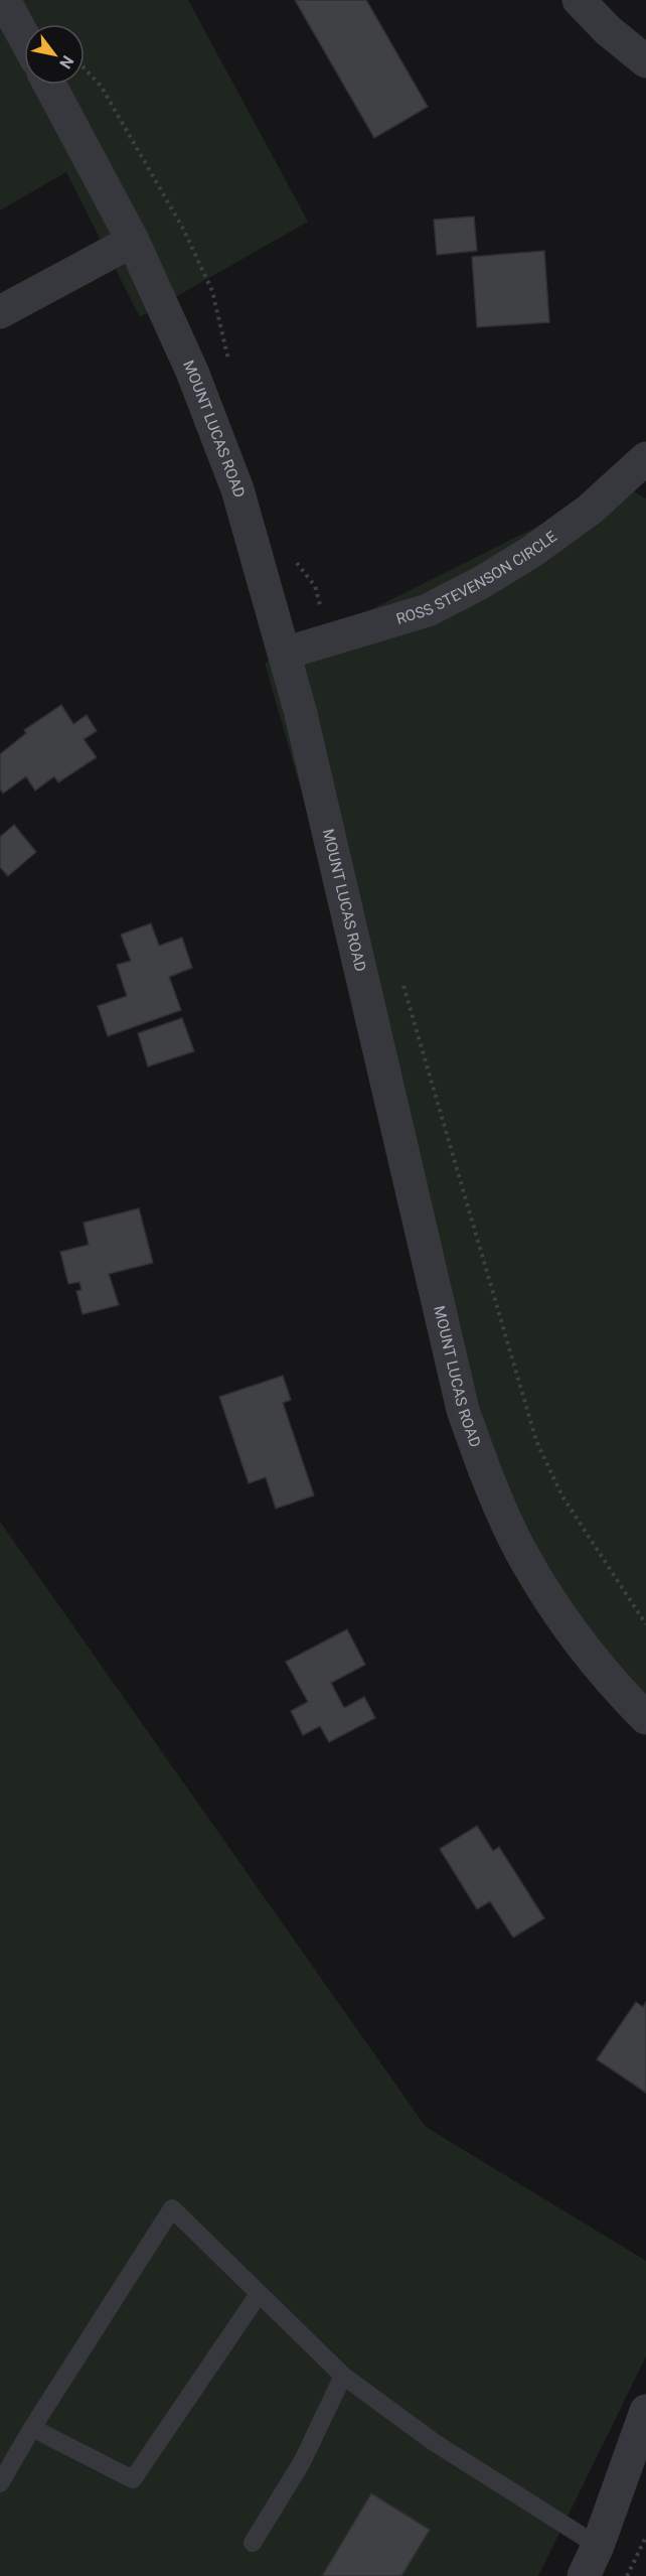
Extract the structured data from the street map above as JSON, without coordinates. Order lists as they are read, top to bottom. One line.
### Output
{"streets":{"street":["MOUNT LUCAS ROAD","ROSS STEVENSON CIRCLE"]},"crossings":[["MOUNT LUCAS ROAD","ROSS STEVENSON CIRCLE"]],"north":"bottom right"}
